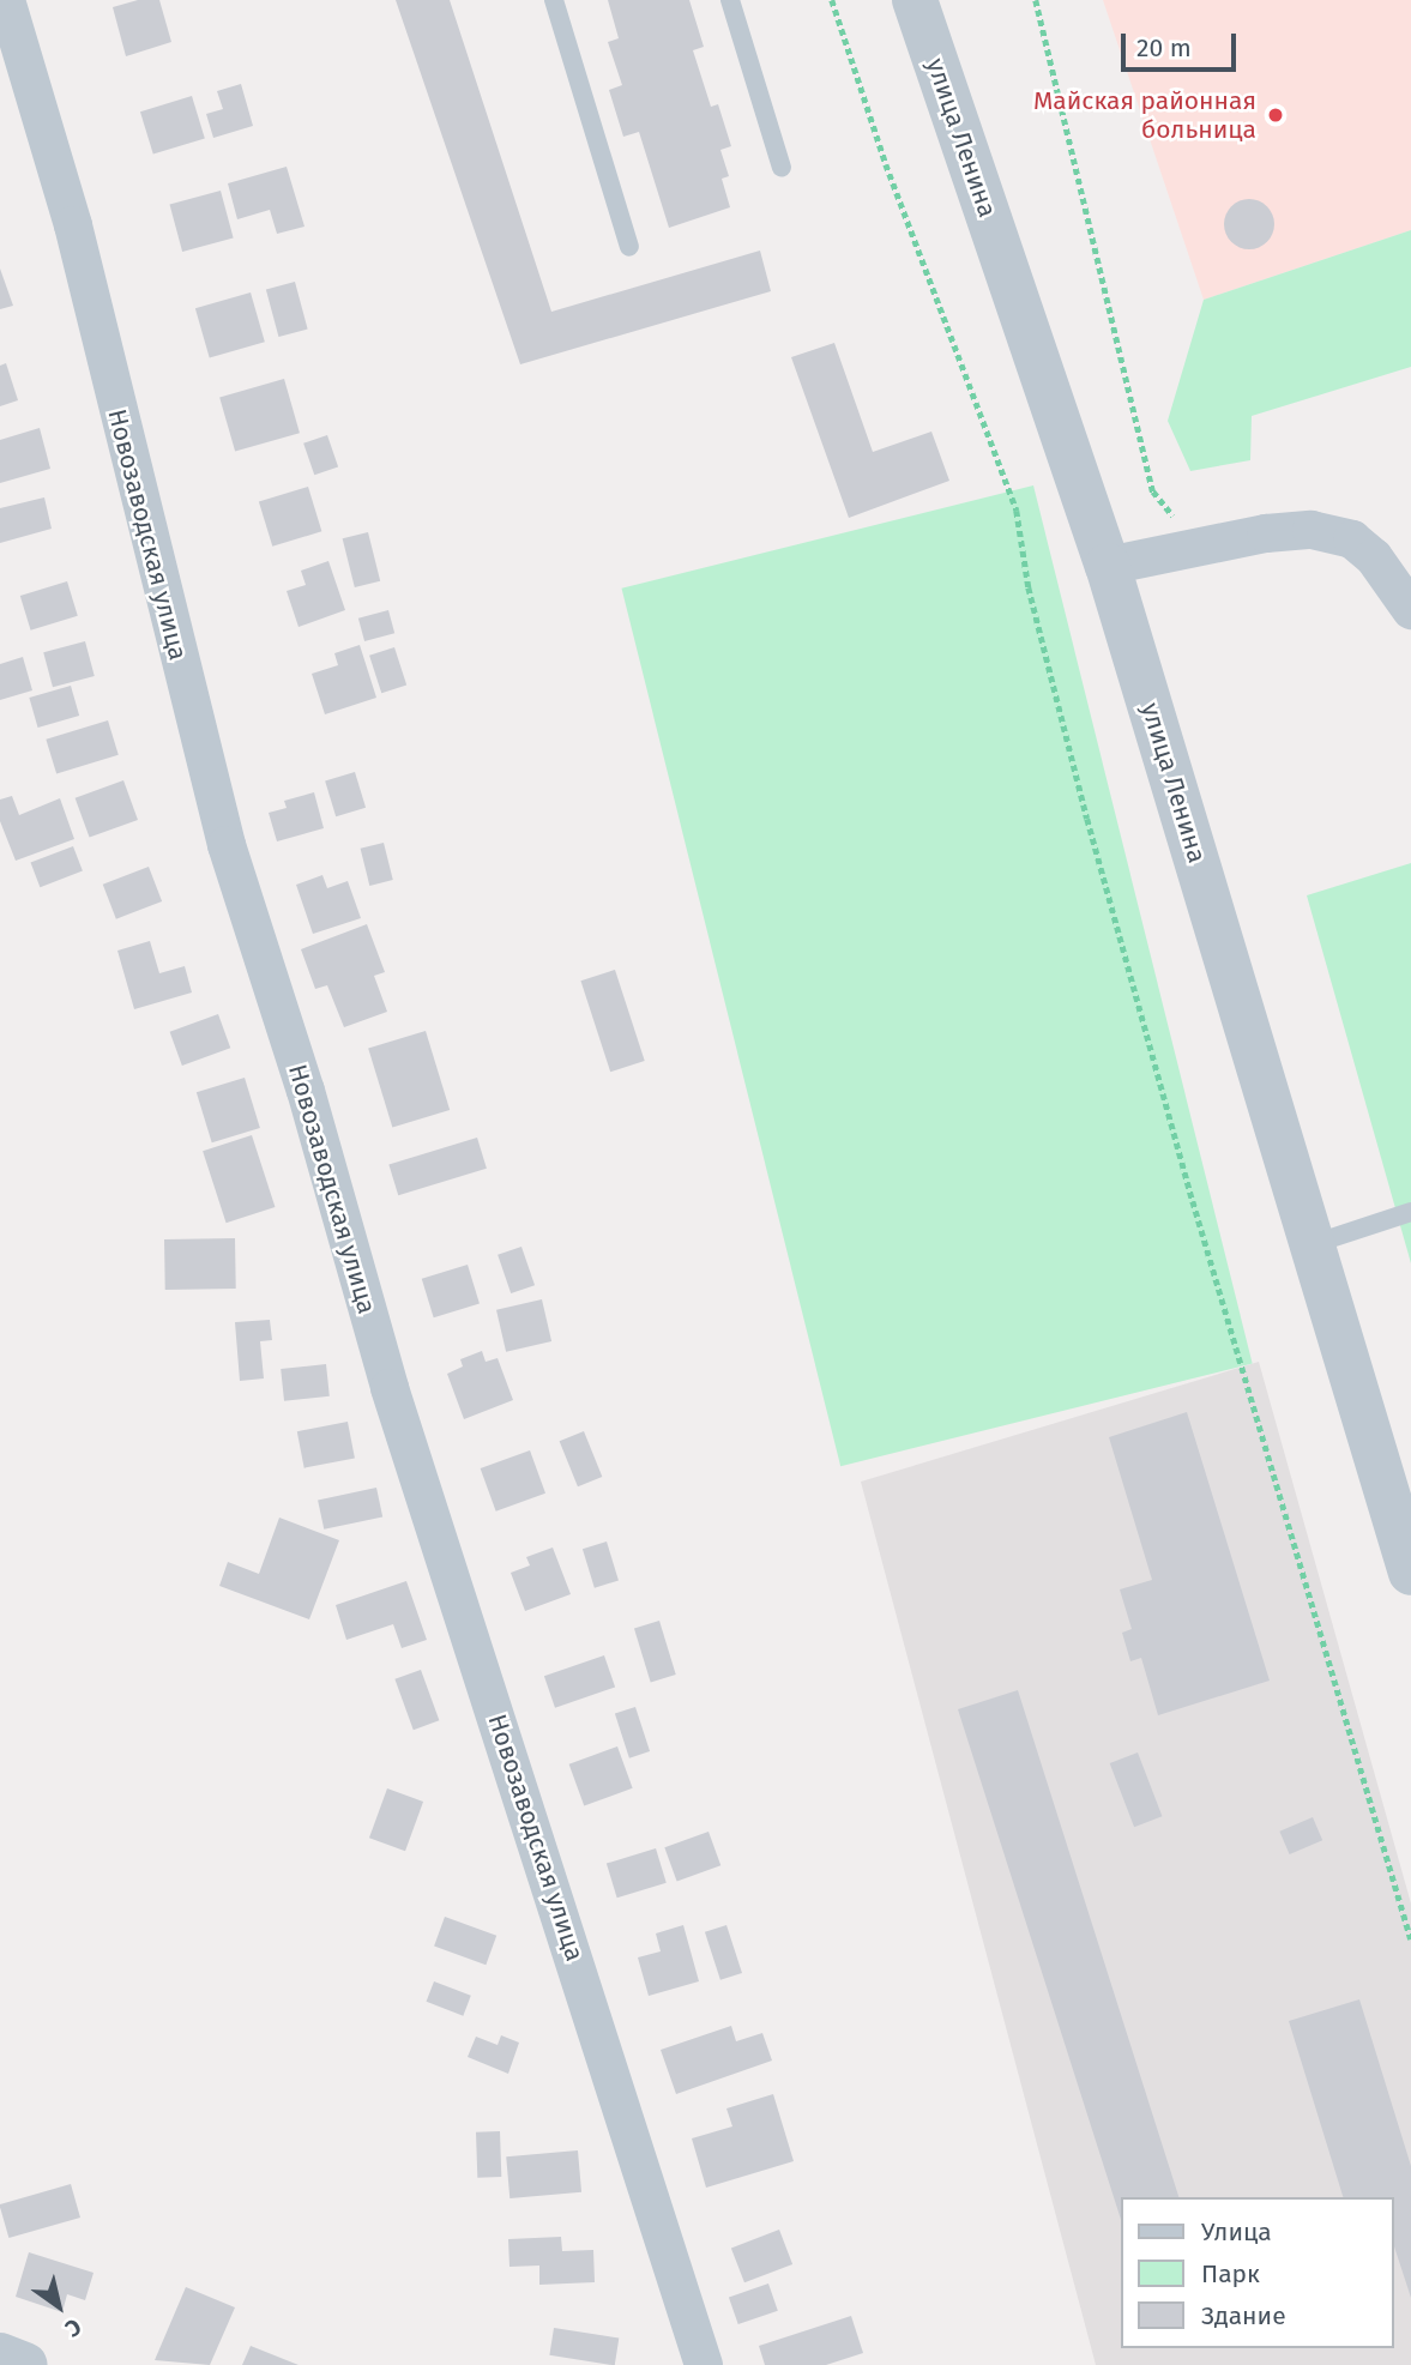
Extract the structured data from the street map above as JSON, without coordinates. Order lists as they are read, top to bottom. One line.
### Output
{"streets":{"street":["улица Ленина","Новозаводская улица"]},"places":["Майская районная больница"],"legend":["Улица","Парк","Здание"],"scale_bar":"20 m","north":"bottom right"}
